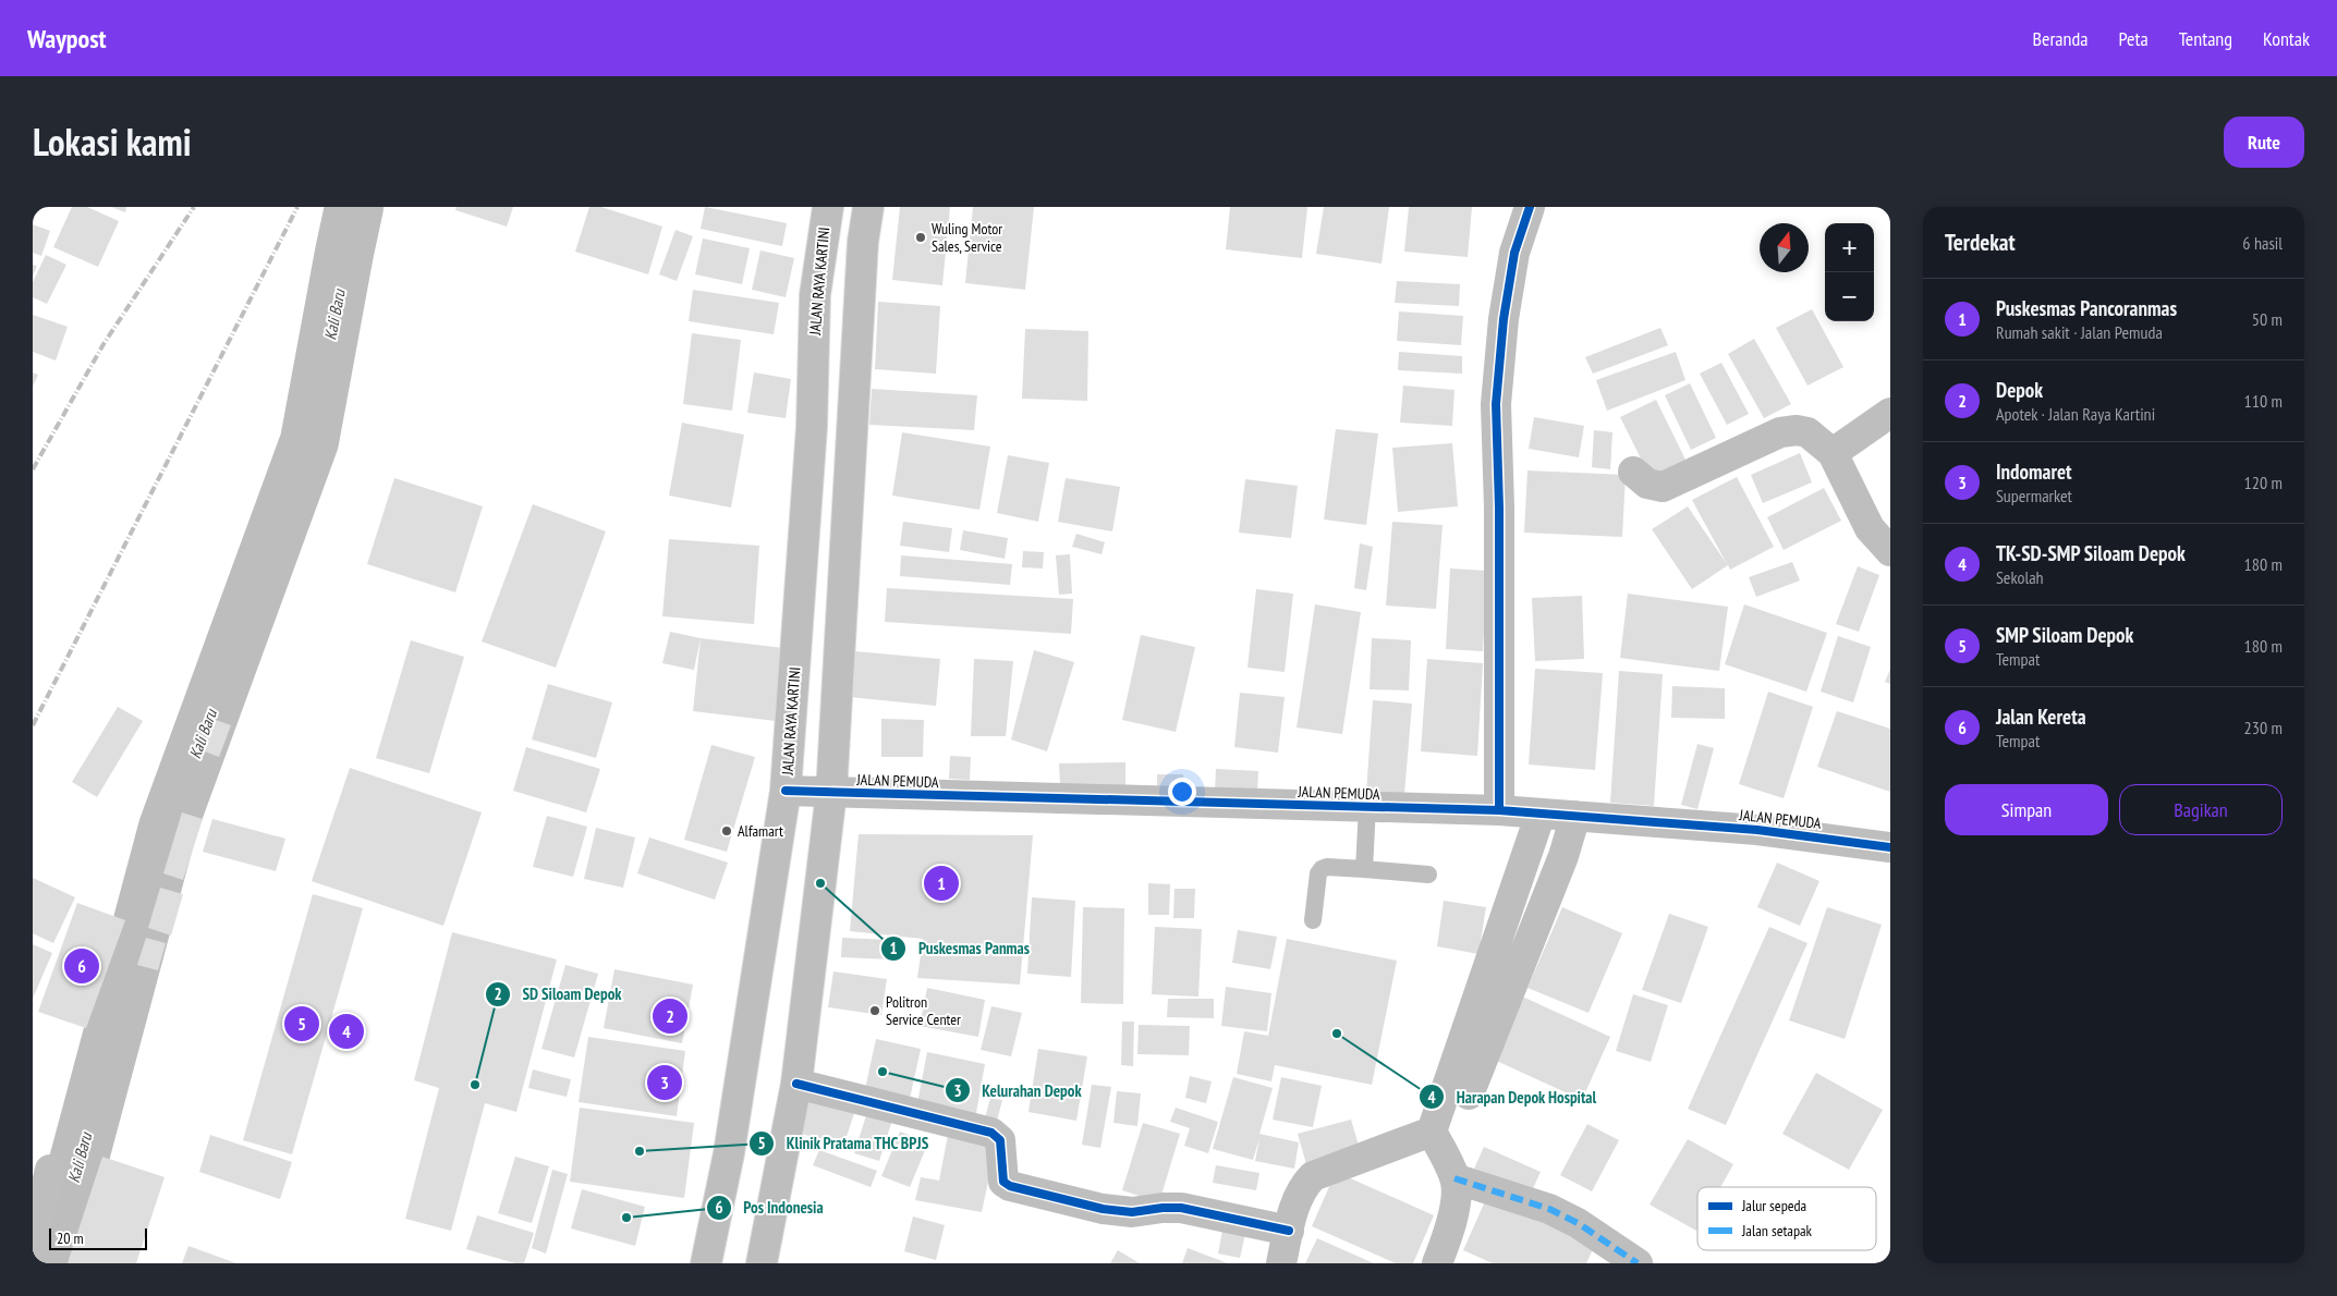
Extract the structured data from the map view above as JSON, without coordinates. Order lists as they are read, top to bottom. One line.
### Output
{"streets":{"street":["JALAN RAYA KARTINI","JALAN PEMUDA"]},"crossings":[["JALAN RAYA KARTINI","JALAN PEMUDA"]],"water":["Kali Baru"],"places":["Wuling Motor Sales, Service","Alfamart","Puskesmas Panmas","Politron Service Center","Harapan Depok Hospital","Kelurahan Depok","SD Siloam Depok","Klinik Pratama THC BPJS","Pos Indonesia"],"legend":["Jalur sepeda","Jalan setapak"],"scale_bar":"20 m","north":"top","page":{"header":"Waypost","nav":["Beranda","Peta","Tentang","Kontak"],"title":"Lokasi kami","buttons":["Rute",["Simpan","Bagikan"]],"heading":["Terdekat","6 hasil"],"map_buttons":["+","−"],"list":[{"mark":"1","name":"Puskesmas Pancoranmas","note":"Rumah sakit · Jalan Pemuda","value":"50 m"},{"mark":"2","name":"Depok","note":"Apotek · Jalan Raya Kartini","value":"110 m"},{"mark":"3","name":"Indomaret","note":"Supermarket","value":"120 m"},{"mark":"4","name":"TK-SD-SMP Siloam Depok","note":"Sekolah","value":"180 m"},{"mark":"5","name":"SMP Siloam Depok","note":"Tempat","value":"180 m"},{"mark":"6","name":"Jalan Kereta","note":"Tempat","value":"230 m"}],"pins":["1","6","2","5","4","3"],"scale":"20 m"}}
